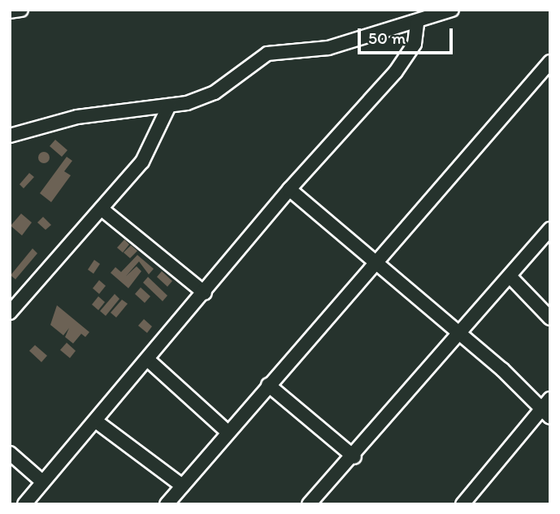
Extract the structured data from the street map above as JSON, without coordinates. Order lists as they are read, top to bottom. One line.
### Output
{"scale_bar":"50 m"}
